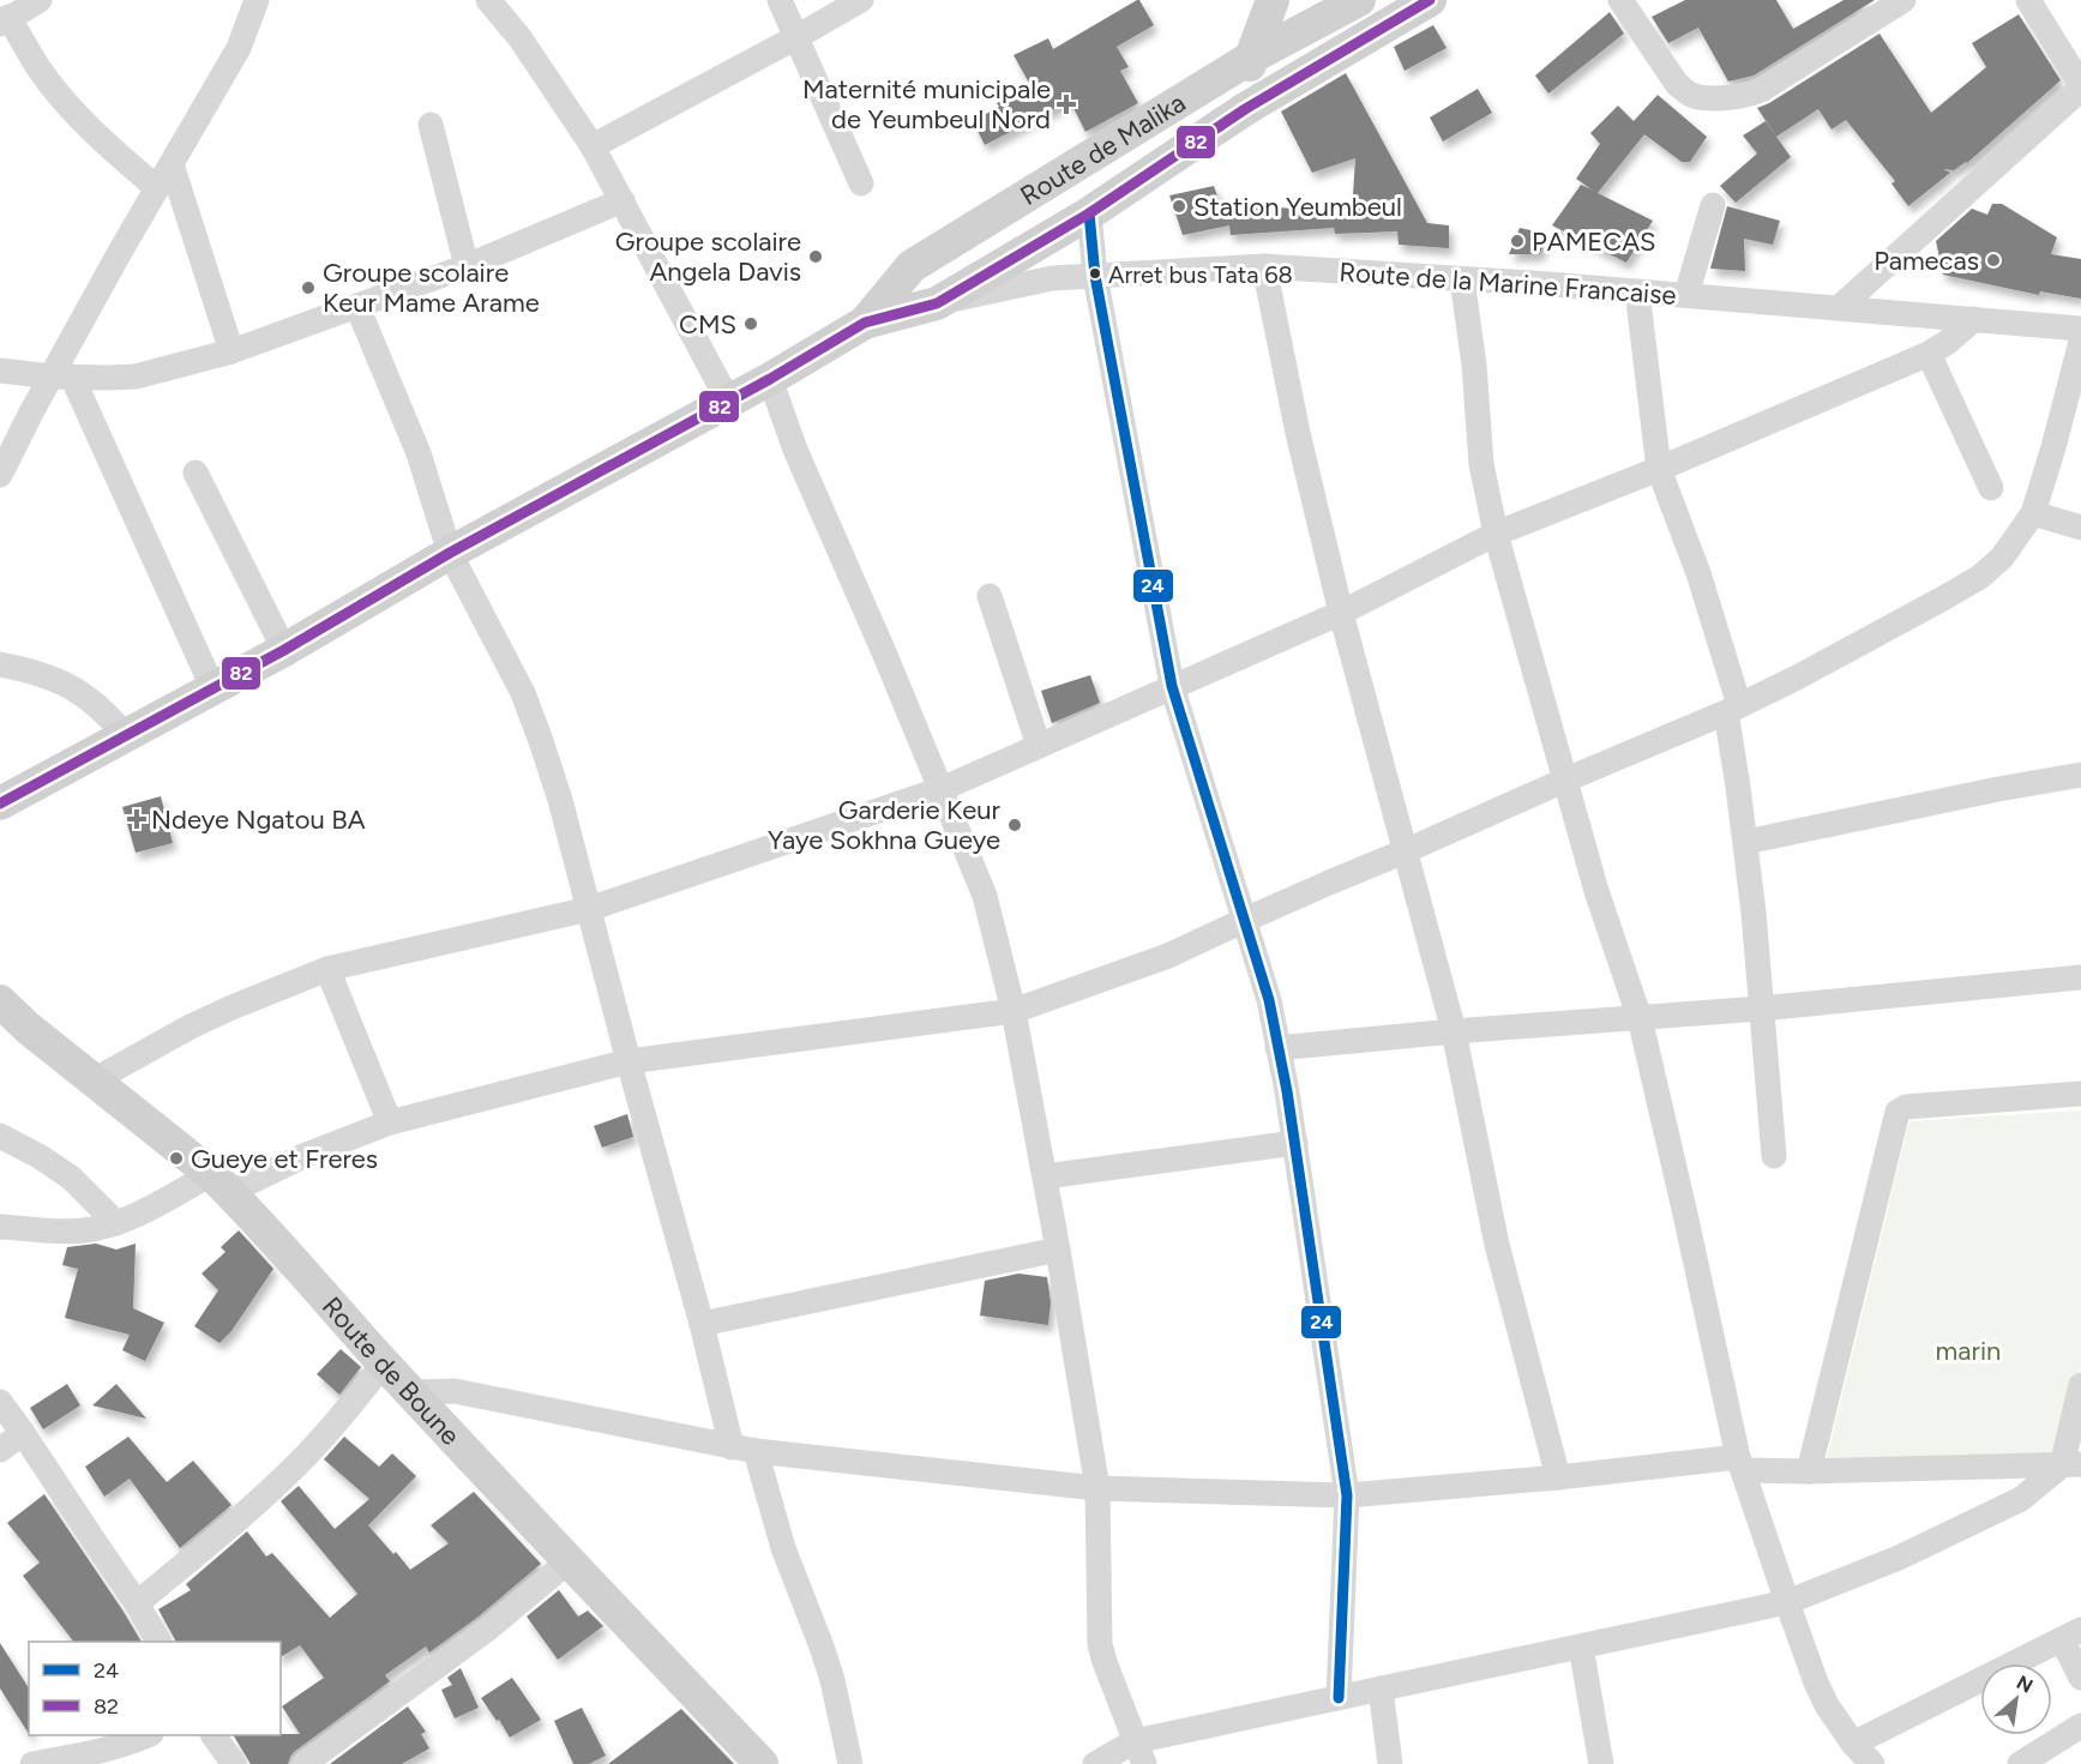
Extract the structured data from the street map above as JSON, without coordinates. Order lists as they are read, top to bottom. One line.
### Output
{"streets":{"main road":["Route de Malika","Route de Boune"],"street":["Route de la Marine Francaise"]},"crossings":[["Route de Malika","Route de la Marine Francaise"]],"parks":["marin"],"places":{"health":["Maternité municipale de Yeumbeul Nord","Ndeye Ngatou BA"],"other":["Station Yeumbeul","PAMECAS","Groupe scolaire Angela Davis","Pamecas","Arret bus Tata 68","Groupe scolaire Keur Mame Arame","CMS","Garderie Keur Yaye Sokhna Gueye","Gueye et Freres"]},"lines":["transit line 82","transit line 24"],"legend":["24","82"],"north":"top right"}
